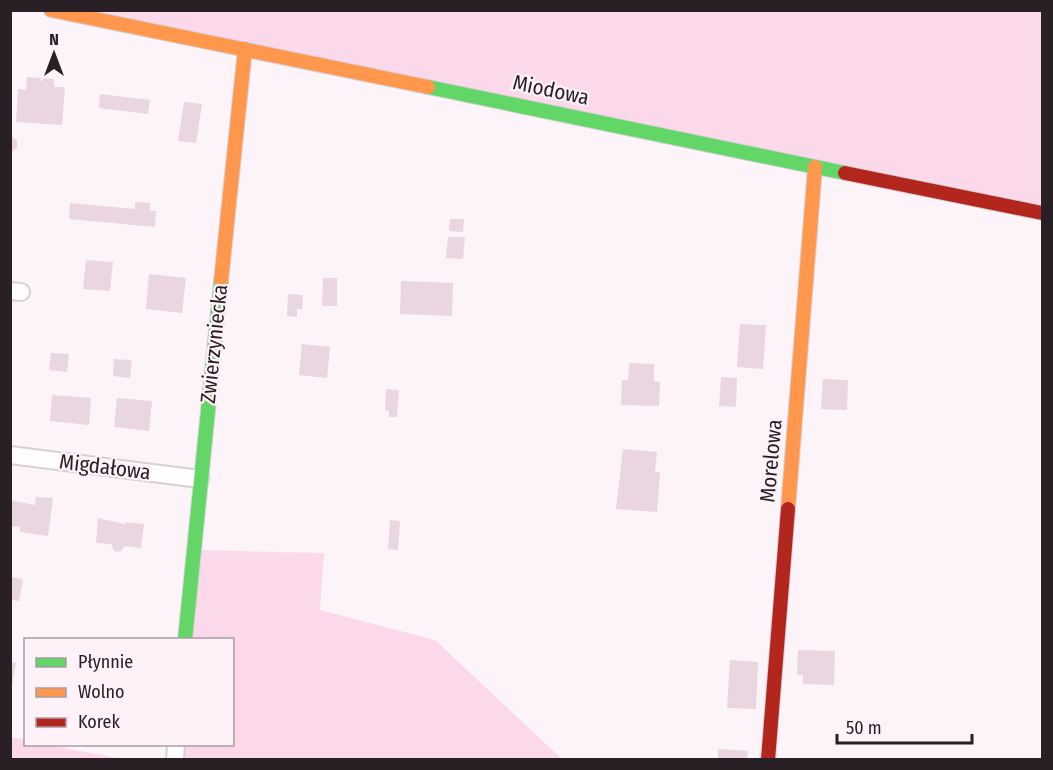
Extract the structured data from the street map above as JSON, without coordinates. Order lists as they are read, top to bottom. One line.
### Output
{"streets":{"street":["Miodowa","Zwierzyniecka","Morelowa","Migdałowa"]},"crossings":[["Miodowa","Zwierzyniecka"],["Miodowa","Morelowa"],["Zwierzyniecka","Migdałowa"]],"legend":["Płynnie","Wolno","Korek"],"scale_bar":"50 m","north":"top"}
